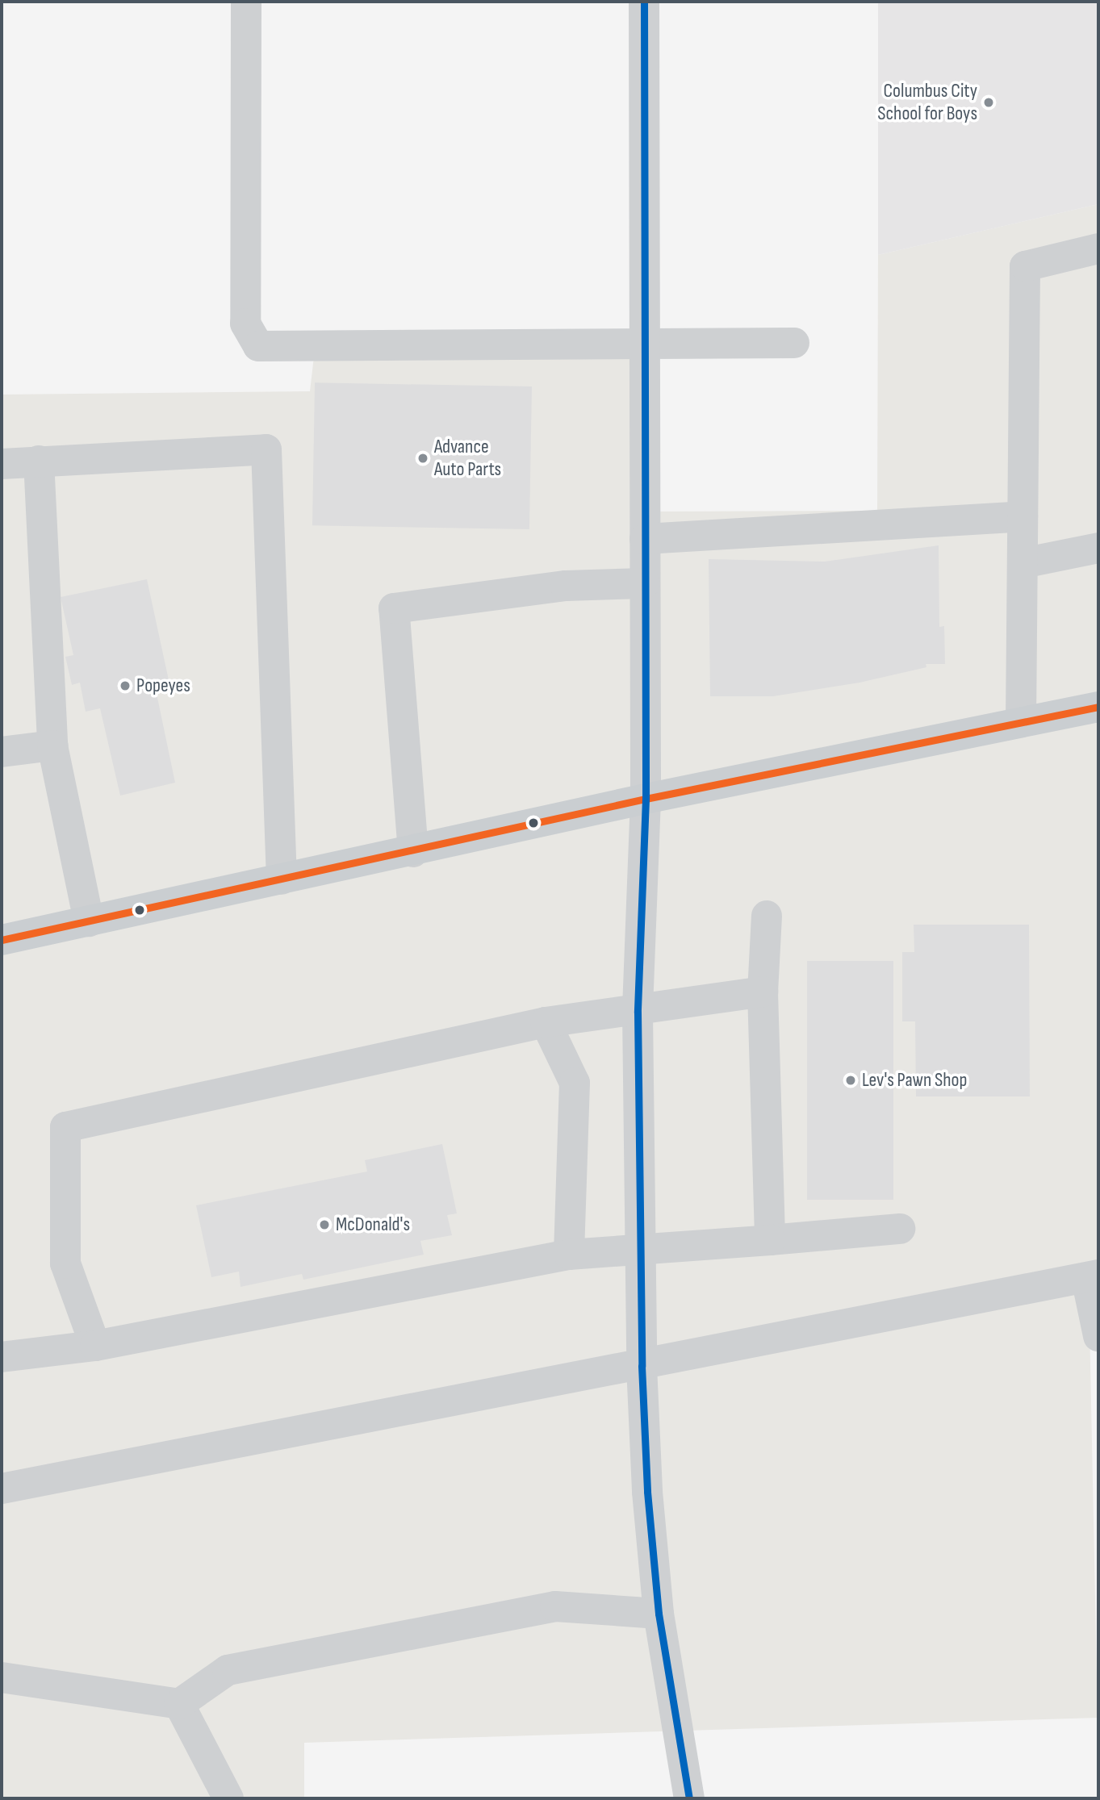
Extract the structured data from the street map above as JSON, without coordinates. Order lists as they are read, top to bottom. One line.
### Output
{"places":["Columbus City School for Boys","Advance Auto Parts","Popeyes","Lev's Pawn Shop","McDonald's"]}
